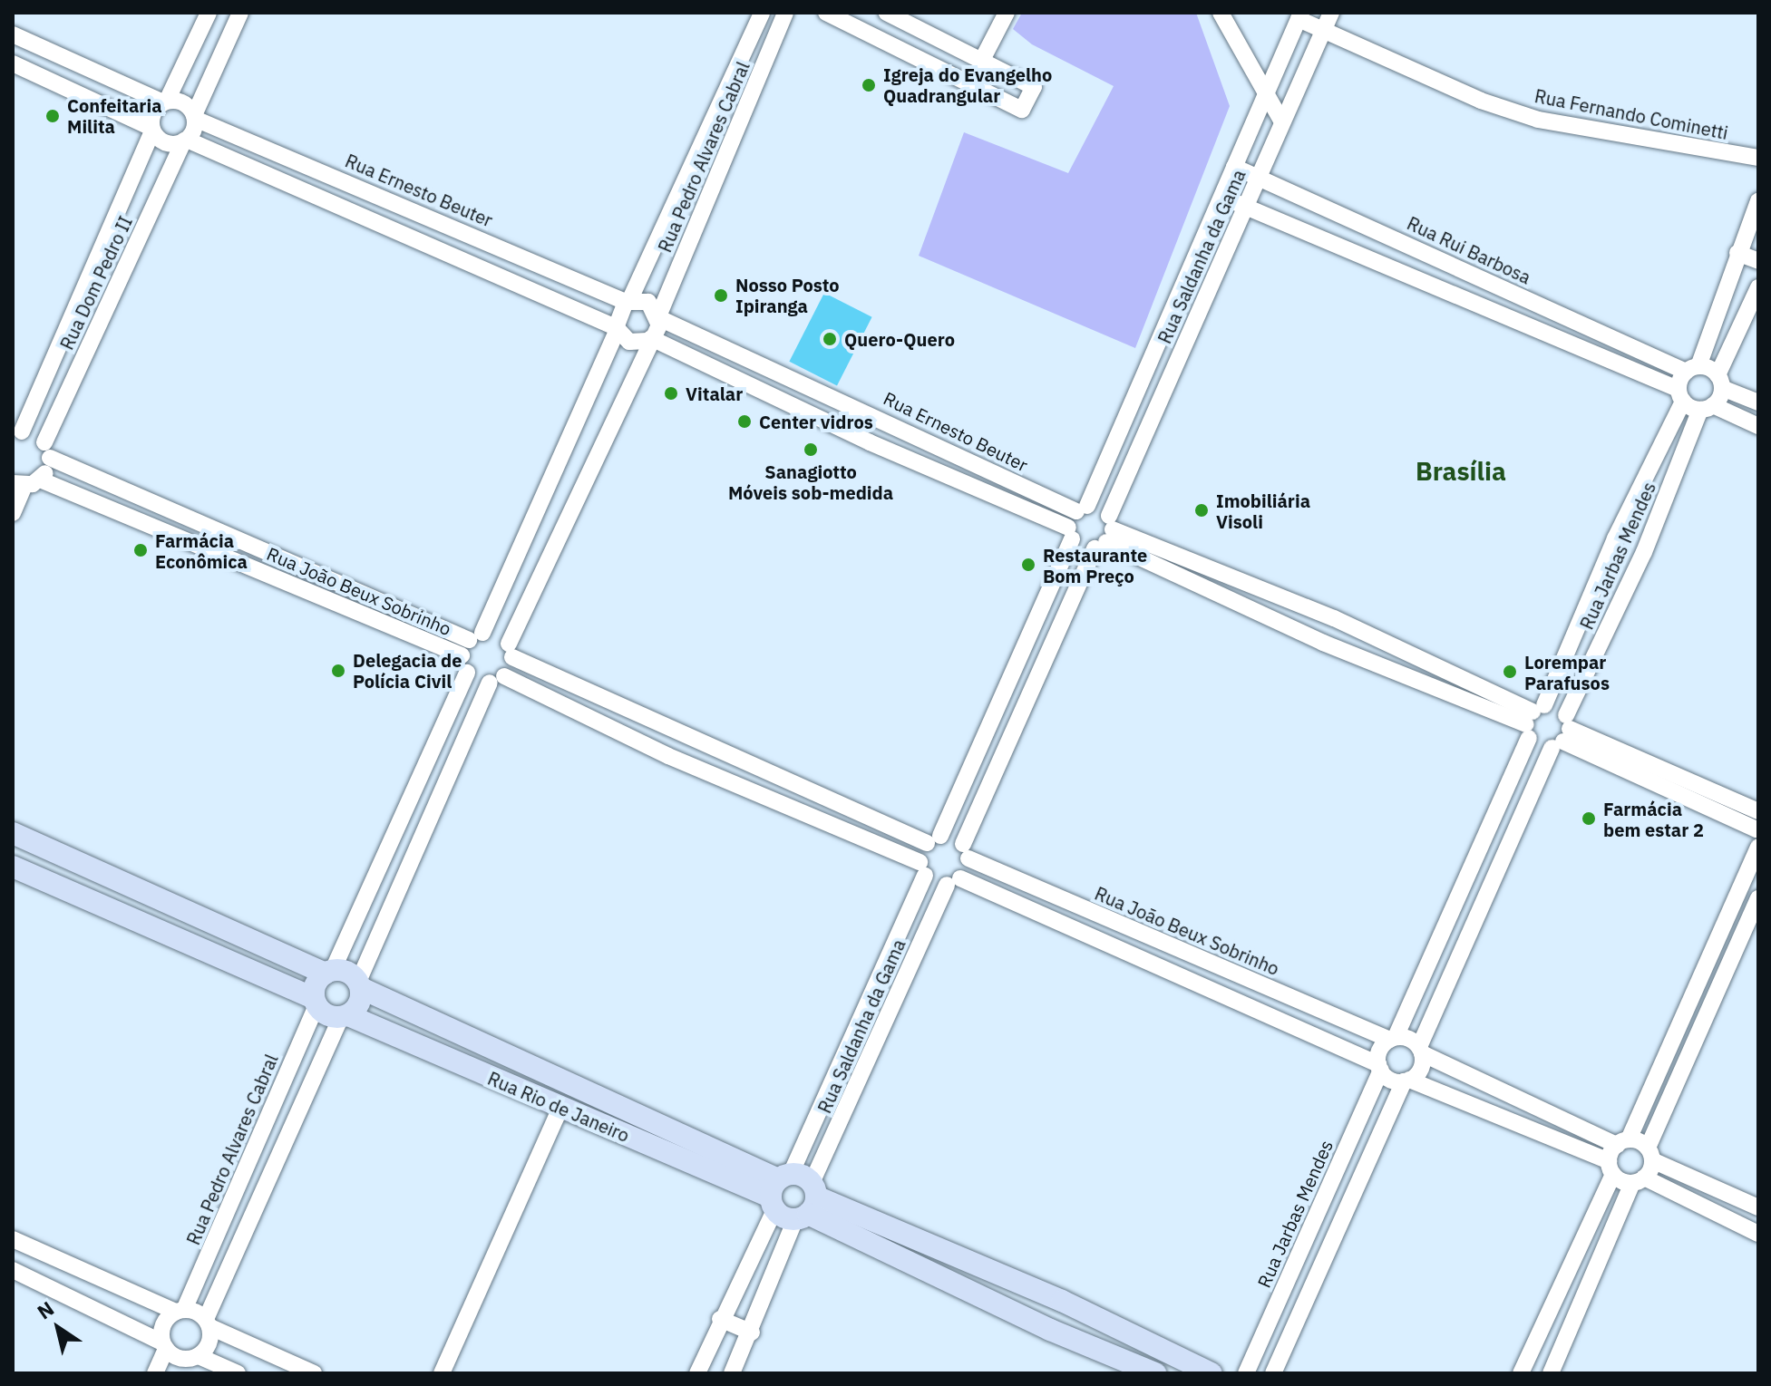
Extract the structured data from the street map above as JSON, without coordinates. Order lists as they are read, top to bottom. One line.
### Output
{"streets":{"main road":["Rua Rio de Janeiro"],"street":["Rua Fernando Cominetti","Rua Pedro Alvares Cabral","Rua Ernesto Beuter","Rua Rui Barbosa","Rua Saldanha da Gama","Rua Dom Pedro II","Rua Jarbas Mendes","Rua João Beux Sobrinho"]},"crossings":[["Rua Fernando Cominetti","Rua Saldanha da Gama"],["Rua Pedro Alvares Cabral","Rua Ernesto Beuter"],["Rua Pedro Alvares Cabral","Rua Rio de Janeiro"],["Rua Ernesto Beuter","Rua Saldanha da Gama"],["Rua Ernesto Beuter","Rua Dom Pedro II"],["Rua Rui Barbosa","Rua Saldanha da Gama"],["Rua Rui Barbosa","Rua Jarbas Mendes"],["Rua Saldanha da Gama","Rua João Beux Sobrinho"],["Rua Saldanha da Gama","Rua Rio de Janeiro"],["Rua Dom Pedro II","Rua João Beux Sobrinho"],["Rua Jarbas Mendes","Rua João Beux Sobrinho"]],"districts":["Brasília"],"places":["Igreja do Evangelho Quadrangular","Confeitaria Milita","Nosso Posto Ipiranga","Quero-Quero","Vitalar","Center vidros","Sanagiotto Móveis sob-medida","Imobiliária Visoli","Farmácia Econômica","Restaurante Bom Preço","Delegacia de Polícia Civil","Lorempar Parafusos","Farmácia bem estar 2"],"north":"top left"}
